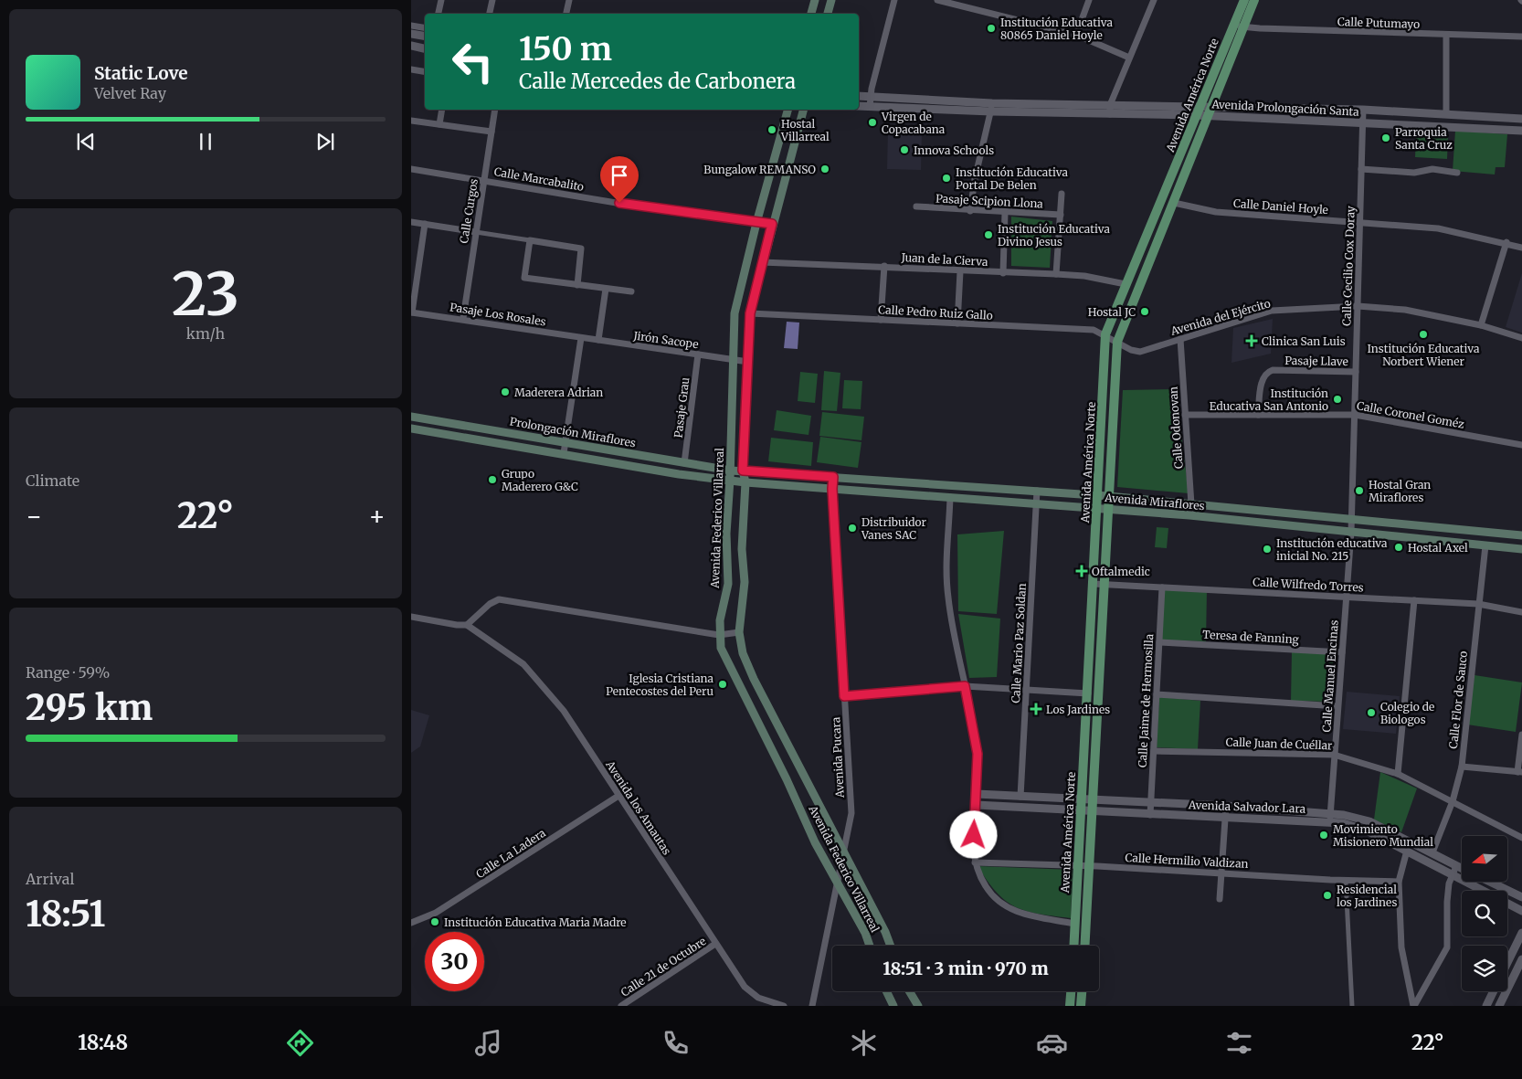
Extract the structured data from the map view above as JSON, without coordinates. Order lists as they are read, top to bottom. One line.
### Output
{"streets":{"main road":["Avenida América Norte","Prolongación Miraflores","Avenida Miraflores","Avenida Federico Villarreal"],"street":["Calle Putumayo","Avenida Prolongación Santa","Calle Marcabalito","Pasaje Scipion Llona","Calle Daniel Hoyle","Calle Curgos","Juan de la Cierva","Calle Cecilio Cox Doray","Calle Pedro Ruiz Gallo","Pasaje Los Rosales","Avenida del Ejército","Jirón Sacope","Pasaje Llave","Pasaje Grau","Calle Coronel Goméz","Calle Odonovan","Calle Wilfredo Torres","Teresa de Fanning","Calle Mario Paz Soldan","Calle Manuel Encinas","Calle Flor de Sauco","Calle Jaime de Hermosilla","Calle Juan de Cuéllar","Avenida Pucara","Avenida Salvador Lara","Avenida los Amautas","Calle La Ladera","Calle Hermilio Valdizan","Calle 21 de Octubre"]},"crossings":[["Calle Putumayo","Avenida América Norte"],["Avenida América Norte","Avenida Prolongación Santa"],["Avenida América Norte","Calle Daniel Hoyle"],["Avenida América Norte","Juan de la Cierva"],["Avenida América Norte","Calle Pedro Ruiz Gallo"],["Avenida América Norte","Avenida del Ejército"],["Avenida América Norte","Avenida Miraflores"],["Avenida América Norte","Calle Wilfredo Torres"],["Avenida América Norte","Avenida Salvador Lara"],["Avenida América Norte","Calle Hermilio Valdizan"],["Avenida Prolongación Santa","Calle Cecilio Cox Doray"],["Calle Marcabalito","Calle Curgos"],["Calle Marcabalito","Avenida Federico Villarreal"],["Calle Daniel Hoyle","Calle Cecilio Cox Doray"],["Calle Curgos","Pasaje Los Rosales"],["Calle Cecilio Cox Doray","Avenida del Ejército"],["Calle Cecilio Cox Doray","Pasaje Llave"],["Calle Cecilio Cox Doray","Calle Coronel Goméz"],["Calle Cecilio Cox Doray","Avenida Miraflores"],["Calle Cecilio Cox Doray","Calle Manuel Encinas"],["Calle Pedro Ruiz Gallo","Avenida del Ejército"],["Pasaje Los Rosales","Jirón Sacope"],["Avenida del Ejército","Calle Odonovan"],["Jirón Sacope","Pasaje Grau"],["Jirón Sacope","Avenida Federico Villarreal"],["Pasaje Llave","Calle Coronel Goméz"],["Pasaje Grau","Prolongación Miraflores"],["Calle Coronel Goméz","Calle Odonovan"],["Calle Odonovan","Avenida Miraflores"],["Prolongación Miraflores","Avenida Miraflores"],["Prolongación Miraflores","Avenida Federico Villarreal"],["Avenida Miraflores","Avenida Federico Villarreal"],["Avenida Miraflores","Calle Mario Paz Soldan"],["Avenida Miraflores","Calle Manuel Encinas"],["Avenida Miraflores","Calle Flor de Sauco"],["Avenida Miraflores","Avenida Pucara"],["Avenida Federico Villarreal","Avenida Pucara"],["Calle Wilfredo Torres","Calle Manuel Encinas"],["Calle Wilfredo Torres","Calle Flor de Sauco"],["Calle Wilfredo Torres","Calle Jaime de Hermosilla"],["Teresa de Fanning","Calle Manuel Encinas"],["Teresa de Fanning","Calle Jaime de Hermosilla"],["Calle Mario Paz Soldan","Avenida Salvador Lara"],["Calle Manuel Encinas","Calle Juan de Cuéllar"],["Calle Manuel Encinas","Avenida Salvador Lara"],["Calle Flor de Sauco","Calle Juan de Cuéllar"],["Calle Flor de Sauco","Avenida Salvador Lara"],["Calle Jaime de Hermosilla","Calle Juan de Cuéllar"],["Calle Jaime de Hermosilla","Avenida Salvador Lara"],["Avenida los Amautas","Calle La Ladera"],["Avenida los Amautas","Calle 21 de Octubre"]],"places":{"other":["Institución Educativa 80865 Daniel Hoyle","Virgen de Copacabana","Hostal Villarreal","Parroquia Santa Cruz","Innova Schools","Bungalow REMANSO","Institución Educativa Portal De Belen","Institución Educativa Divino Jesus","Hostal JC","Institución Educativa Norbert Wiener","Maderera Adrian","Institución Educativa San Antonio","Grupo Maderero G&C","Hostal Gran Miraflores","Distribuidor Vanes SAC","Hostal Axel","Institución educativa inicial No. 215","Iglesia Cristiana Pentecostes del Peru","Colegio de Biologos","Movimiento Misionero Mundial","Residencial los Jardines","Institución Educativa Maria Madre"],"health":["Clinica San Luis","Oftalmedic","Los Jardines"]},"north":"left","page":{"turn":["150 m","Calle Mercedes de Carbonera"],"song":["Static Love","Velvet Ray"],"tile":[["23","km/h"],"Climate",["Range · 59%","295 km"],["Arrival","18:51"]],"heat":["−","22°","+"],"limit":"30","trip":"18:51 · 3 min · 970 m","tabs":["18:48","22°"]}}
